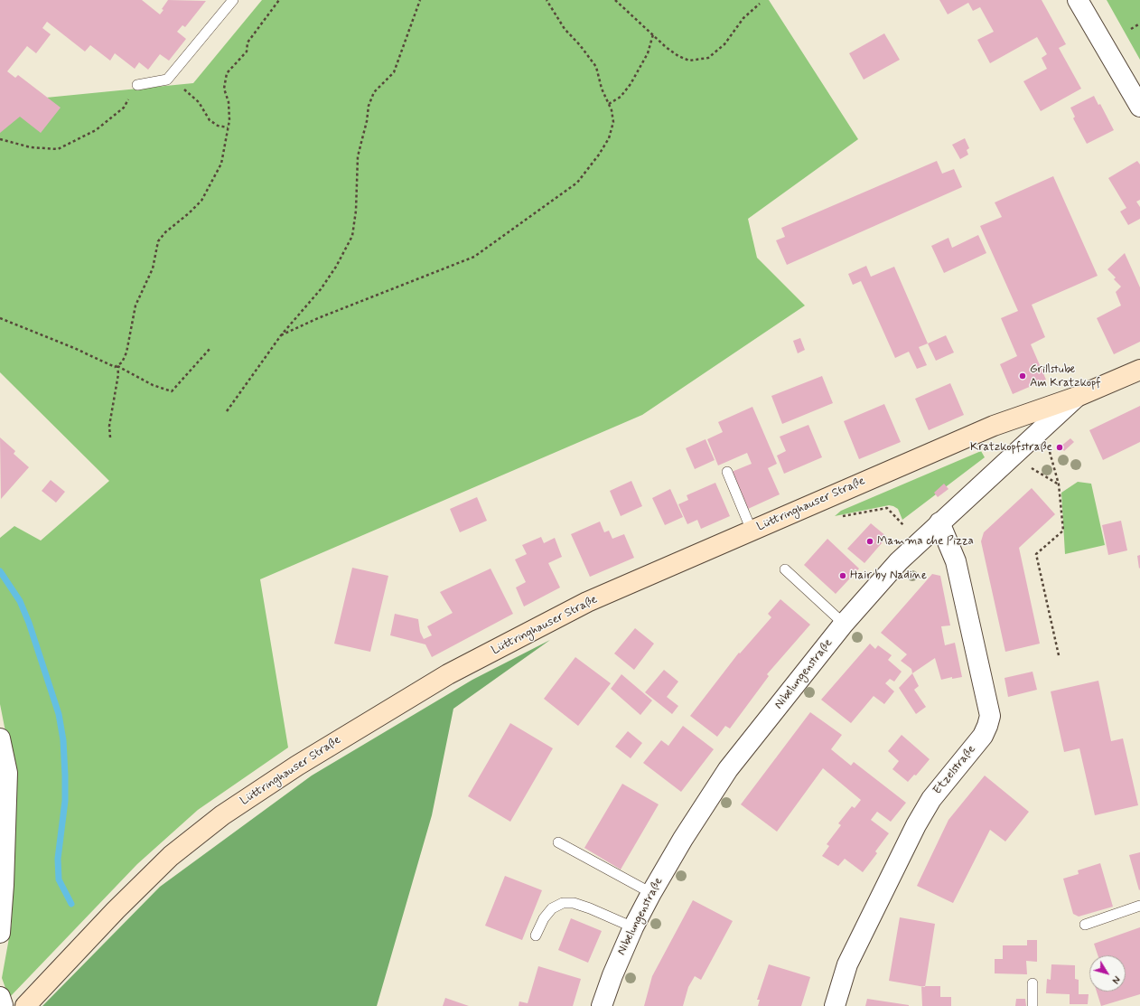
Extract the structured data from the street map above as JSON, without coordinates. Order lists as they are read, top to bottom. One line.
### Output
{"streets":{"main road":["Lüttringhauser Straße"],"street":["Nibelungenstraße","Etzelstraße"]},"crossings":[["Lüttringhauser Straße","Nibelungenstraße"],["Nibelungenstraße","Etzelstraße"]],"places":["Grillstube Am Kratzkopf","Kratzkopfstraße","Mamma che Pizza","Hair by Nadine"],"north":"bottom right"}
